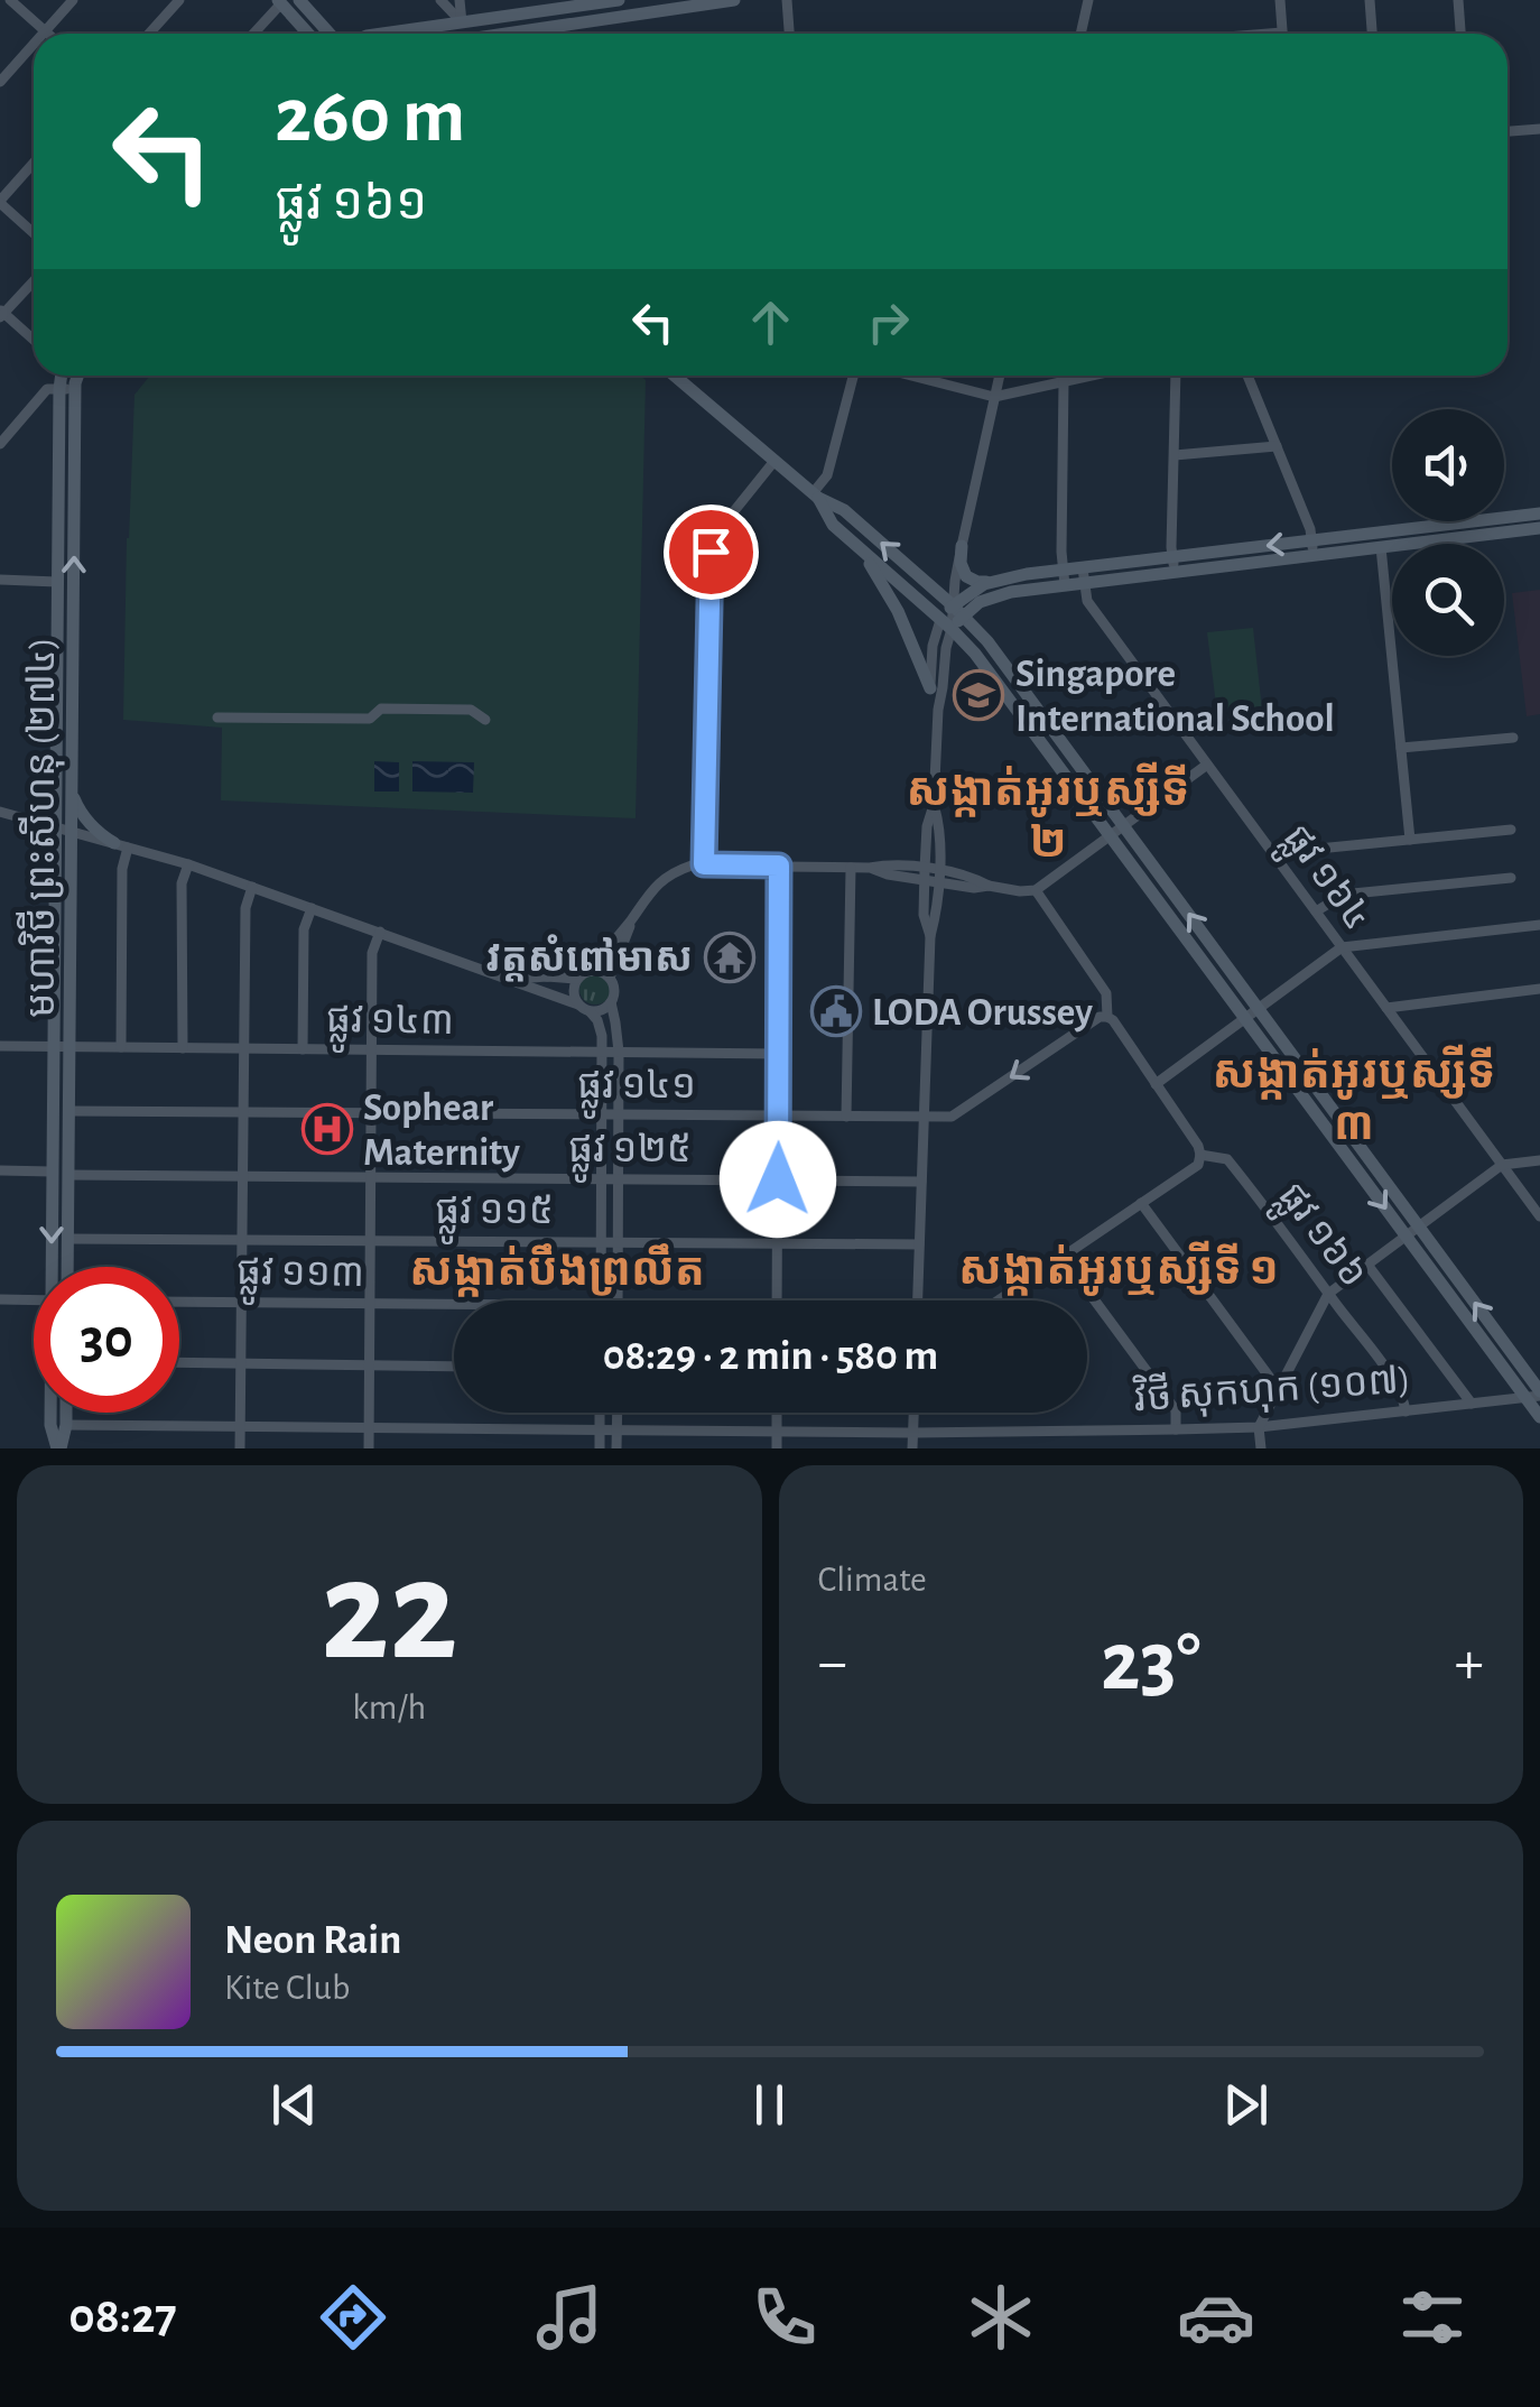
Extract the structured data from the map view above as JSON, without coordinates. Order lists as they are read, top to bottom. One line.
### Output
{"streets":{"main road":["មហាវិថី ព្រះសីហនុ (២៧៤)"],"street":["ផ្លូវ ១៦៤","ផ្លូវ ១៤៣","ផ្លូវ ១៤១","ផ្លូវ ១២៥","ផ្លូវ ១១៥","ផ្លូវ ១៦៦","ផ្លូវ ១១៣","វិថី សុកហុក (១០៧)"]},"crossings":[["មហាវិថី ព្រះសីហនុ (២៧៤)","ផ្លូវ ១៤៣"],["មហាវិថី ព្រះសីហនុ (២៧៤)","ផ្លូវ ១៤១"],["មហាវិថី ព្រះសីហនុ (២៧៤)","ផ្លូវ ១២៥"],["មហាវិថី ព្រះសីហនុ (២៧៤)","ផ្លូវ ១១៥"],["មហាវិថី ព្រះសីហនុ (២៧៤)","វិថី សុកហុក (១០៧)"],["ផ្លូវ ១៤១","ផ្លូវ ១៦៦"],["ផ្លូវ ១៦៦","វិថី សុកហុក (១០៧)"]],"districts":["សង្កាត់អូរឬស្សីទី ២","សង្កាត់អូរឬស្សីទី ៣","សង្កាត់អូរឬស្សីទី ១","សង្កាត់បឹងព្រលឹត"],"places":{"school or university":["Singapore International School"],"temple":["វត្តសំពៅមាស"],"public building":["LODA Orussey"],"hospital":["Sophear Maternity"]},"page":{"turn":["260 m","ផ្លូវ ១៦១"],"limit":"30","trip":"08:29 · 2 min · 580 m","tile":[["22","km/h"],"Climate"],"heat":["−","23°","+"],"song":["Neon Rain","Kite Club"],"tabs":"08:27"}}
